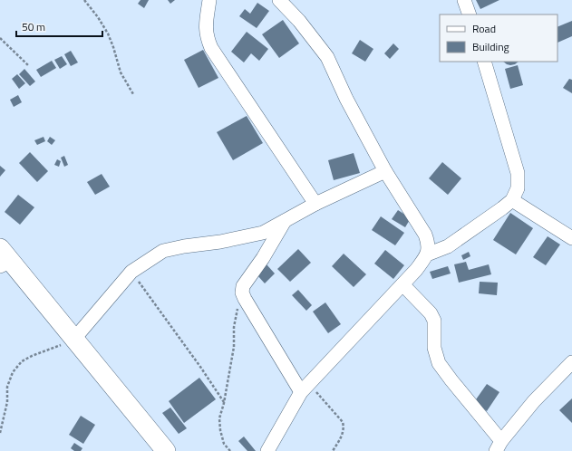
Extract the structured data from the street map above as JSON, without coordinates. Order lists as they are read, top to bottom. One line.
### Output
{"legend":["Road","Building"],"scale_bar":"50 m"}
